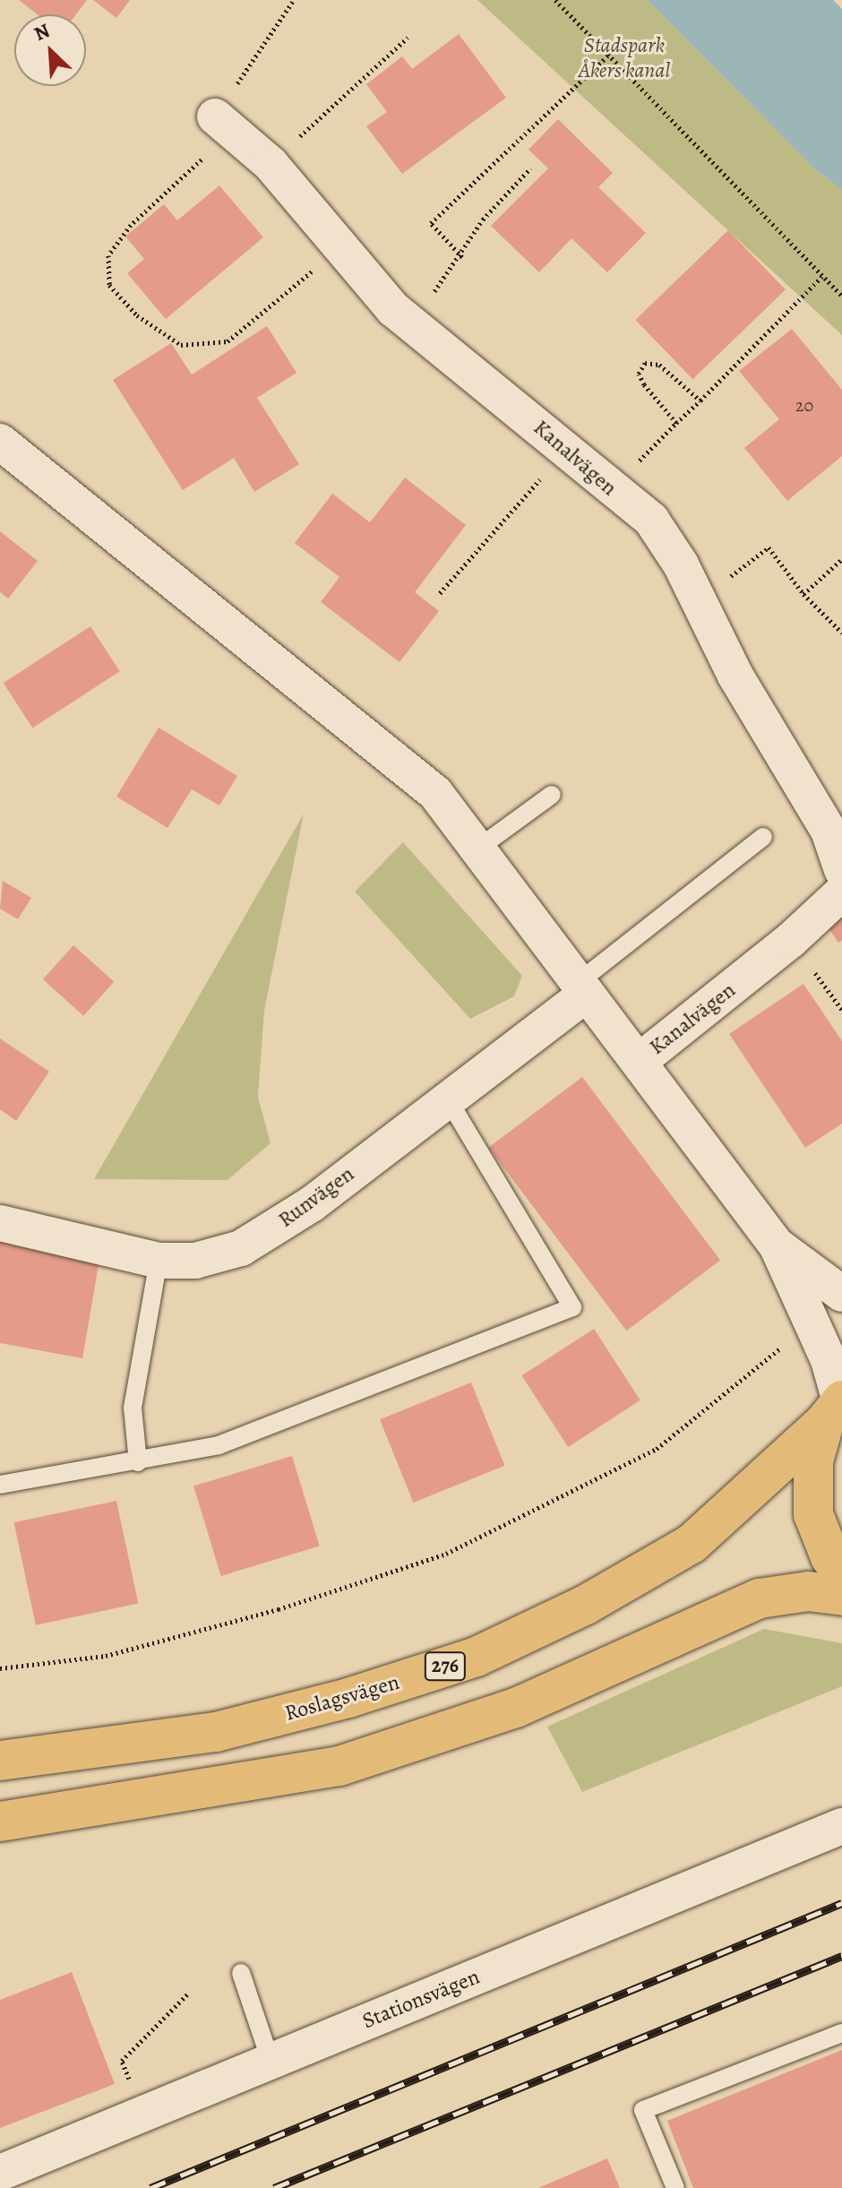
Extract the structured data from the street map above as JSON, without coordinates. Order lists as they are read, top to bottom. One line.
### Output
{"streets":{"main road":["276","Roslagsvägen"],"street":["Kanalvägen","Runvägen","Stationsvägen"]},"crossings":[["Kanalvägen","Runvägen"],["Kanalvägen","Roslagsvägen"]],"parks":["Stadspark Åkers kanal"],"house_numbers":["20"],"north":"top left"}
